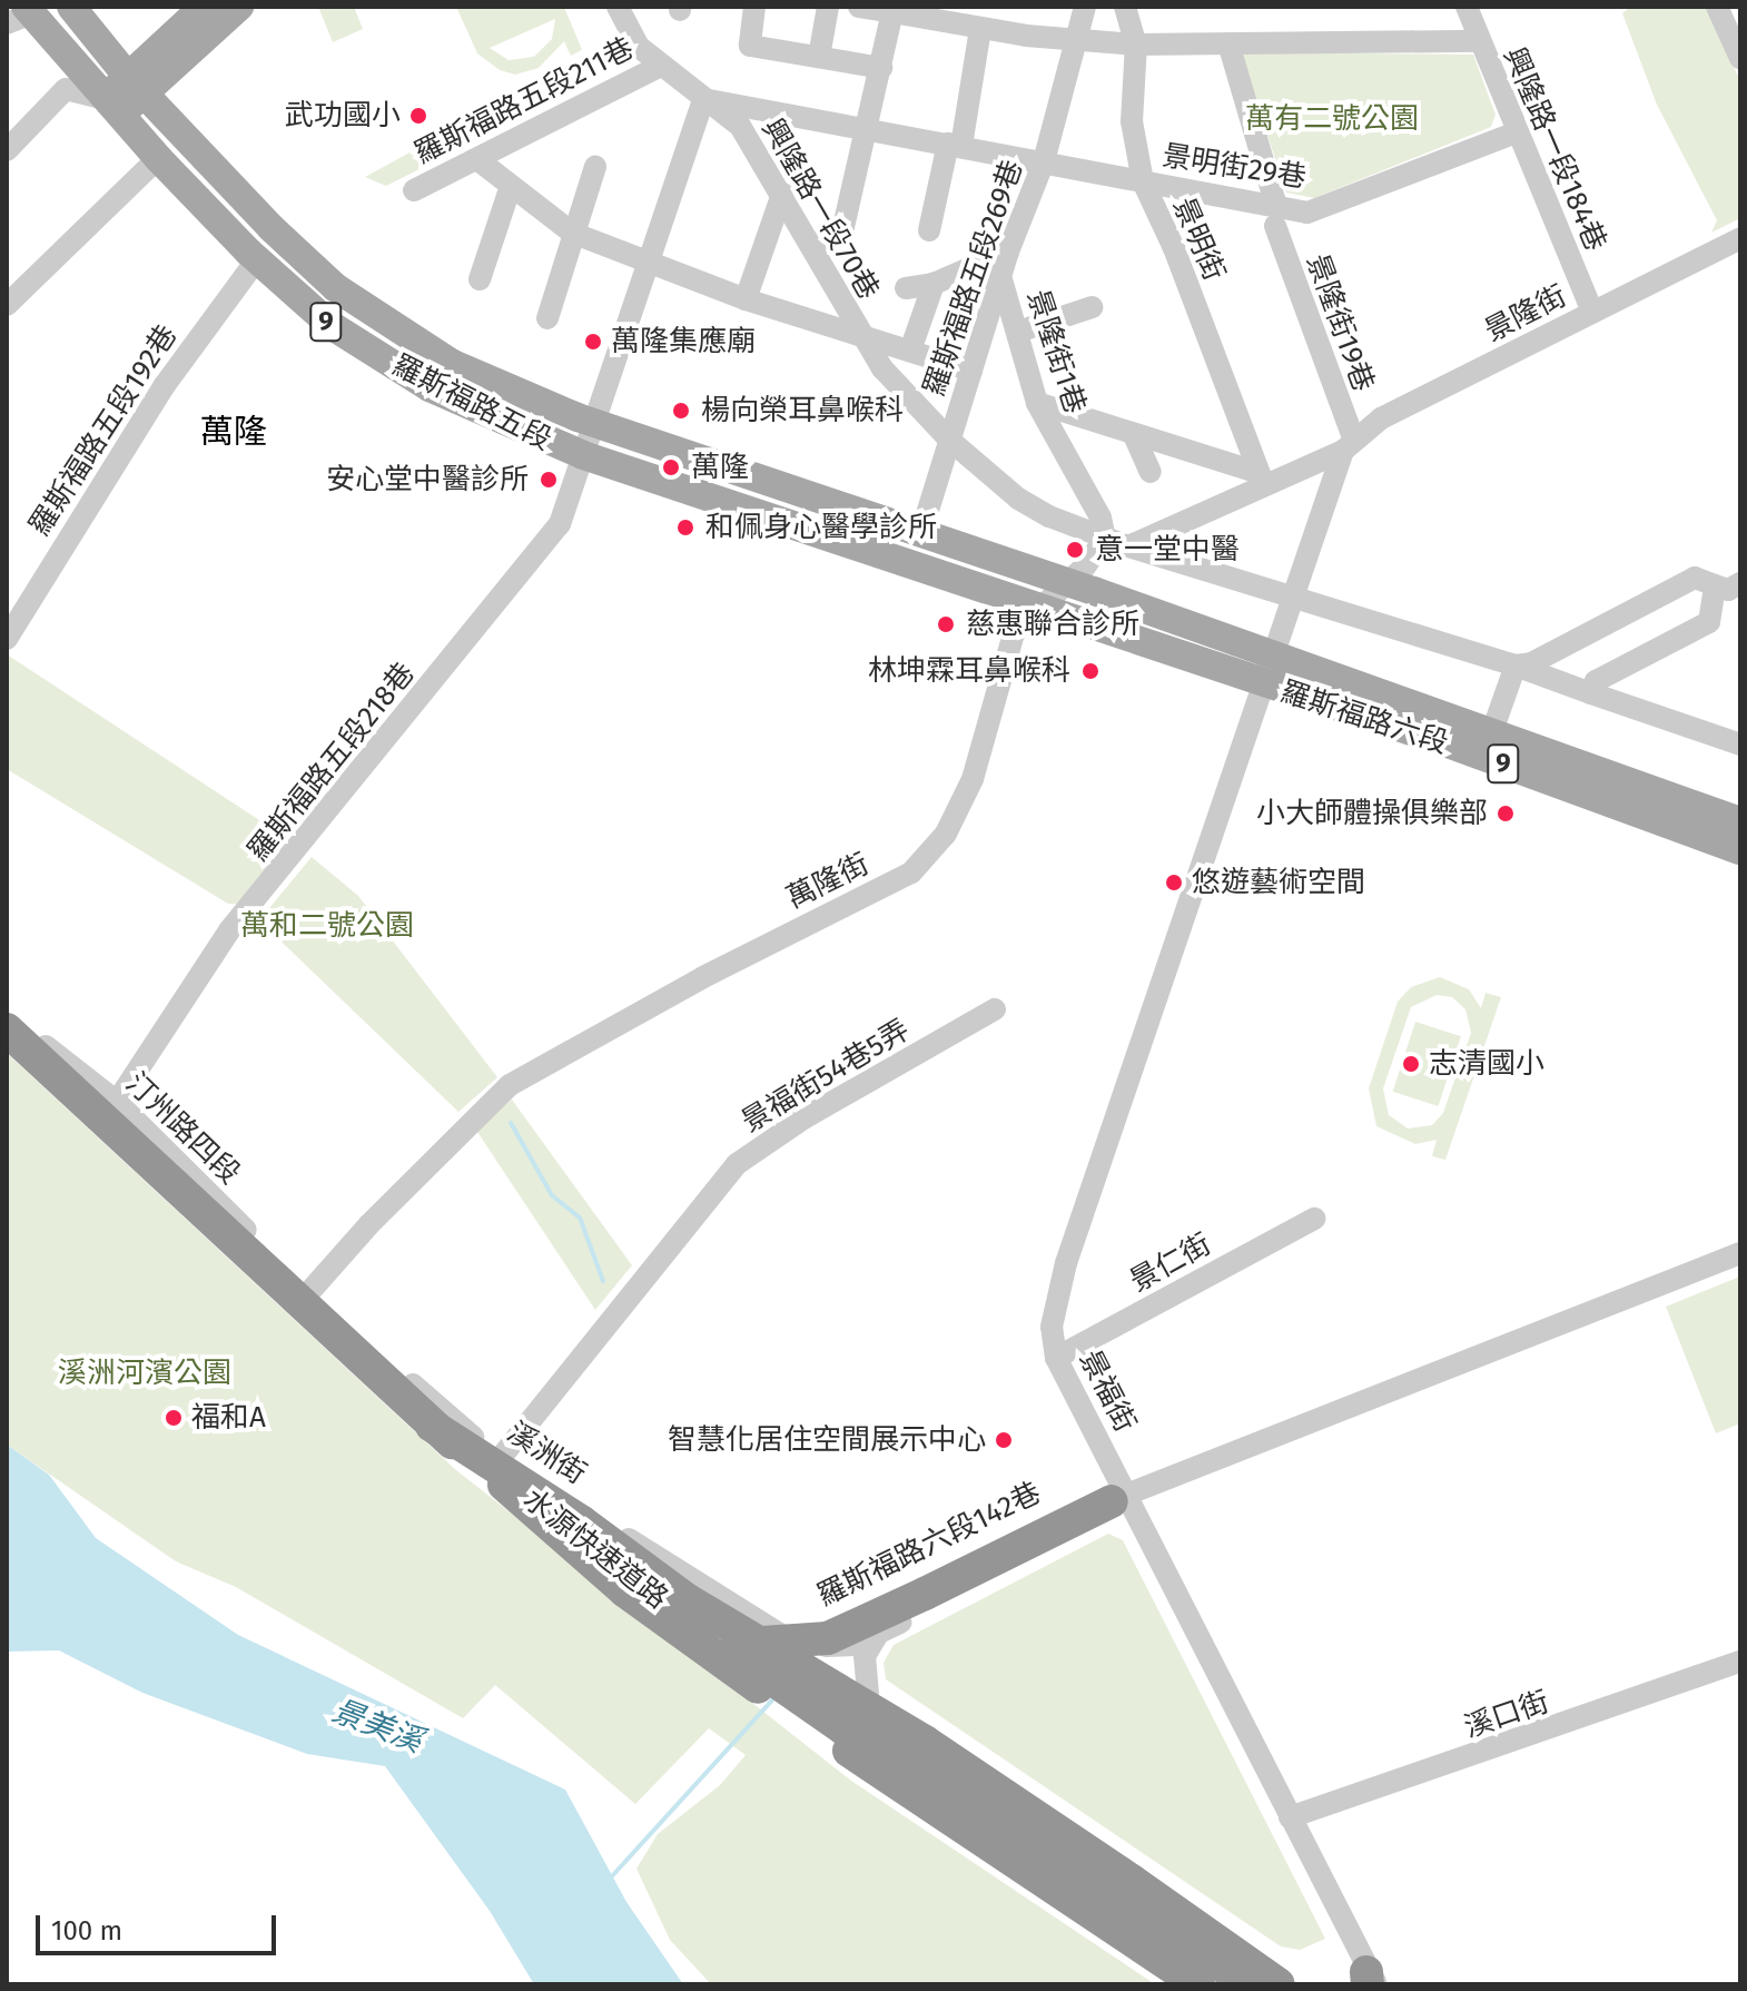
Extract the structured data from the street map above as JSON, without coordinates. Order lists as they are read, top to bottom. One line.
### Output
{"streets":{"highway":["水源快速道路"],"main road":["9","羅斯福路五段","羅斯福路六段"],"street":["羅斯福路五段211巷","興隆路一段184巷","景明街29巷","興隆路一段70巷","景明街","羅斯福路五段269巷","景隆街","景隆街19巷","景隆街1巷","羅斯福路五段192巷","羅斯福路五段218巷","萬隆街","景福街54巷5弄","汀州路四段","景仁街","景福街","溪洲街","羅斯福路六段142巷","溪口街"]},"crossings":[["羅斯福路五段211巷","興隆路一段70巷"],["興隆路一段184巷","景明街29巷"],["興隆路一段184巷","景隆街"],["景明街29巷","興隆路一段70巷"],["景明街29巷","景明街"],["景明街29巷","羅斯福路五段269巷"],["景明街29巷","景隆街19巷"],["興隆路一段70巷","羅斯福路五段269巷"],["興隆路一段70巷","景隆街"],["興隆路一段70巷","景隆街1巷"],["景明街","景隆街"],["羅斯福路五段269巷","景隆街1巷"],["羅斯福路五段269巷","羅斯福路五段"],["景隆街","景隆街19巷"],["9","羅斯福路五段"],["羅斯福路五段","羅斯福路五段192巷"],["羅斯福路五段","羅斯福路六段"],["羅斯福路五段","羅斯福路五段218巷"],["羅斯福路五段","萬隆街"],["羅斯福路六段","萬隆街"],["羅斯福路六段","景福街"],["羅斯福路五段218巷","汀州路四段"],["萬隆街","汀州路四段"],["萬隆街","溪洲街"],["景福街54巷5弄","溪洲街"],["汀州路四段","溪洲街"],["景仁街","景福街"],["景福街","羅斯福路六段142巷"],["景福街","溪口街"],["溪洲街","羅斯福路六段142巷"]],"districts":["萬隆"],"water":["景美溪"],"parks":["萬有二號公園","萬和二號公園","溪洲河濱公園"],"places":["武功國小","萬隆集應廟","楊向榮耳鼻喉科","萬隆","安心堂中醫診所","和佩身心醫學診所","意一堂中醫","慈惠聯合診所","林坤霖耳鼻喉科","小大師體操俱樂部","悠遊藝術空間","志清國小","福和A","智慧化居住空間展示中心"],"scale_bar":"100 m"}
